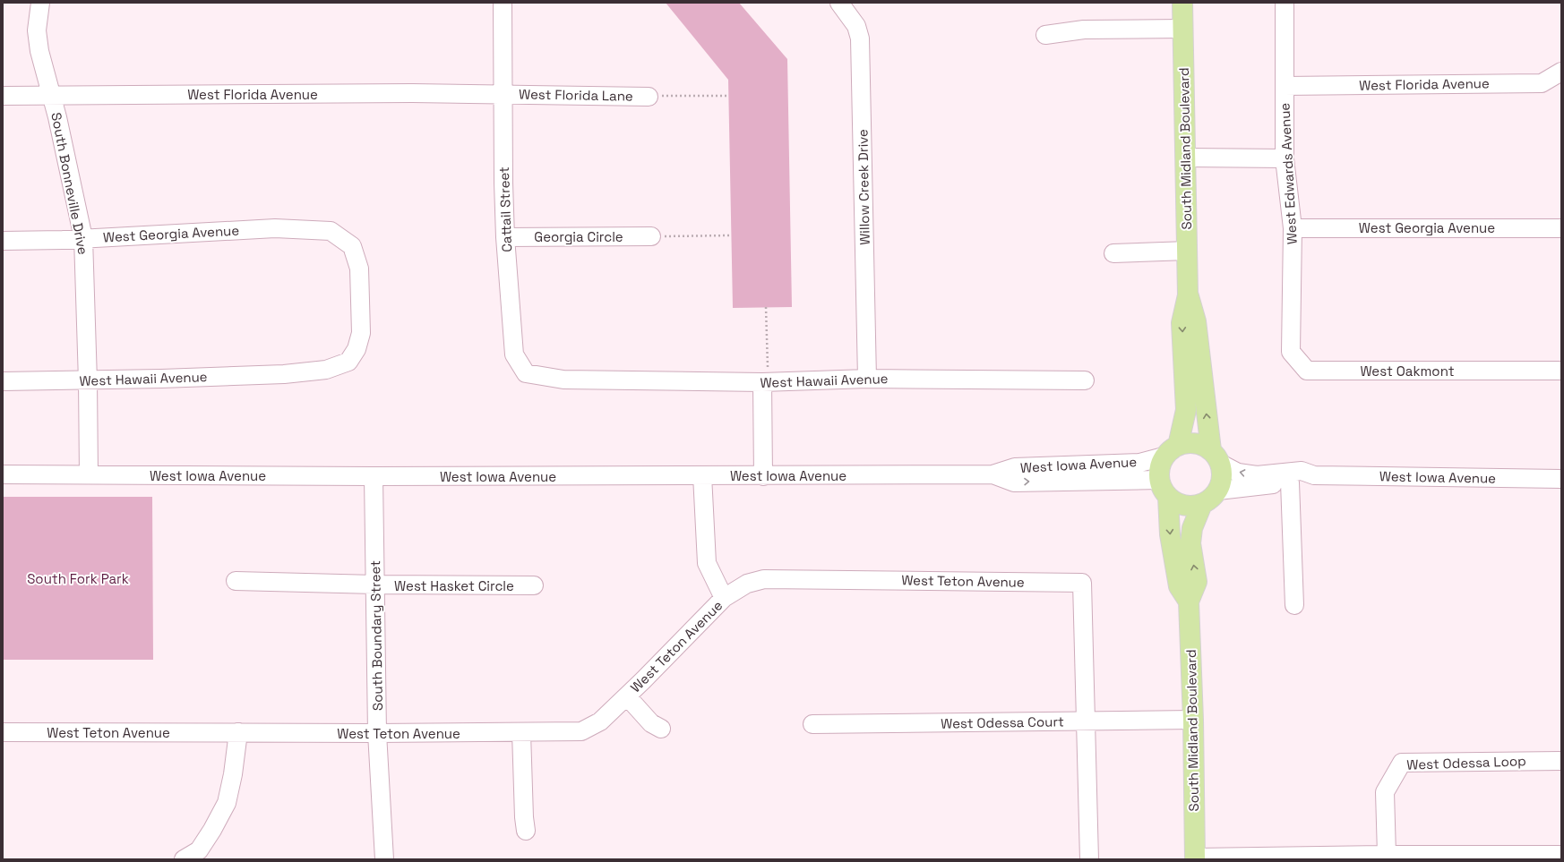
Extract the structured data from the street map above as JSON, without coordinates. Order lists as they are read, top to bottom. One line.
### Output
{"streets":{"main road":["South Midland Boulevard"],"street":["West Florida Avenue","West Florida Lane","West Edwards Avenue","South Bonneville Drive","Willow Creek Drive","Cattail Street","West Georgia Avenue","Georgia Circle","West Oakmont","West Hawaii Avenue","West Iowa Avenue","West Teton Avenue","West Hasket Circle","South Boundary Street","West Odessa Court","West Odessa Loop"]},"crossings":[["West Florida Avenue","West Florida Lane"],["West Florida Avenue","West Edwards Avenue"],["West Florida Avenue","South Bonneville Drive"],["West Florida Avenue","Cattail Street"],["West Florida Lane","Cattail Street"],["South Midland Boulevard","West Iowa Avenue"],["South Midland Boulevard","West Odessa Court"],["West Edwards Avenue","West Georgia Avenue"],["West Edwards Avenue","West Oakmont"],["South Bonneville Drive","West Georgia Avenue"],["South Bonneville Drive","West Hawaii Avenue"],["South Bonneville Drive","West Iowa Avenue"],["Willow Creek Drive","West Hawaii Avenue"],["Cattail Street","Georgia Circle"],["Cattail Street","West Hawaii Avenue"],["West Georgia Avenue","West Hawaii Avenue"],["West Iowa Avenue","South Boundary Street"],["West Teton Avenue","South Boundary Street"],["West Teton Avenue","West Odessa Court"],["West Hasket Circle","South Boundary Street"]],"parks":["South Fork Park"]}
